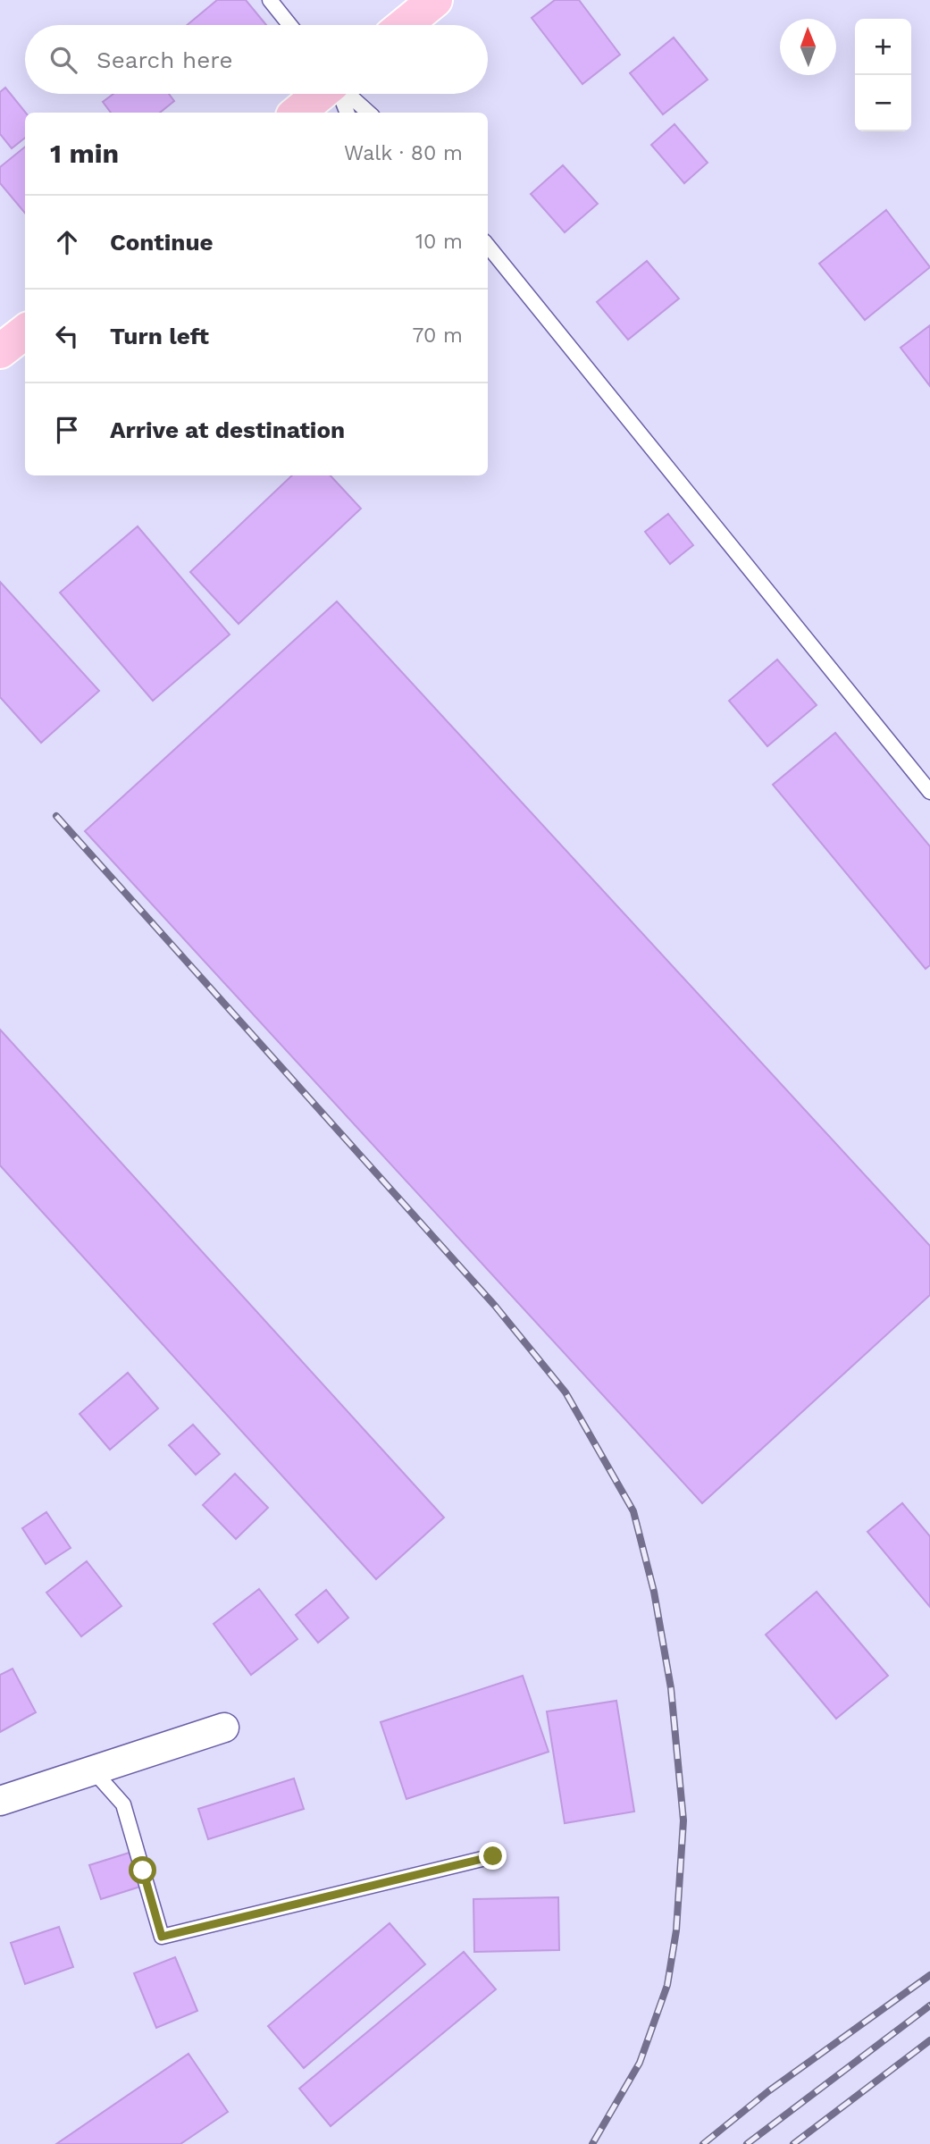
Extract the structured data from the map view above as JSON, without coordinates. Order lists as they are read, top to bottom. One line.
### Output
{"north":"top","page":{"map_buttons":["+","−"],"search":"Search here","heading":["1 min","Walk · 80 m"],"list":[["Continue","10 m"],["Turn left","70 m"],"Arrive at destination"]}}
